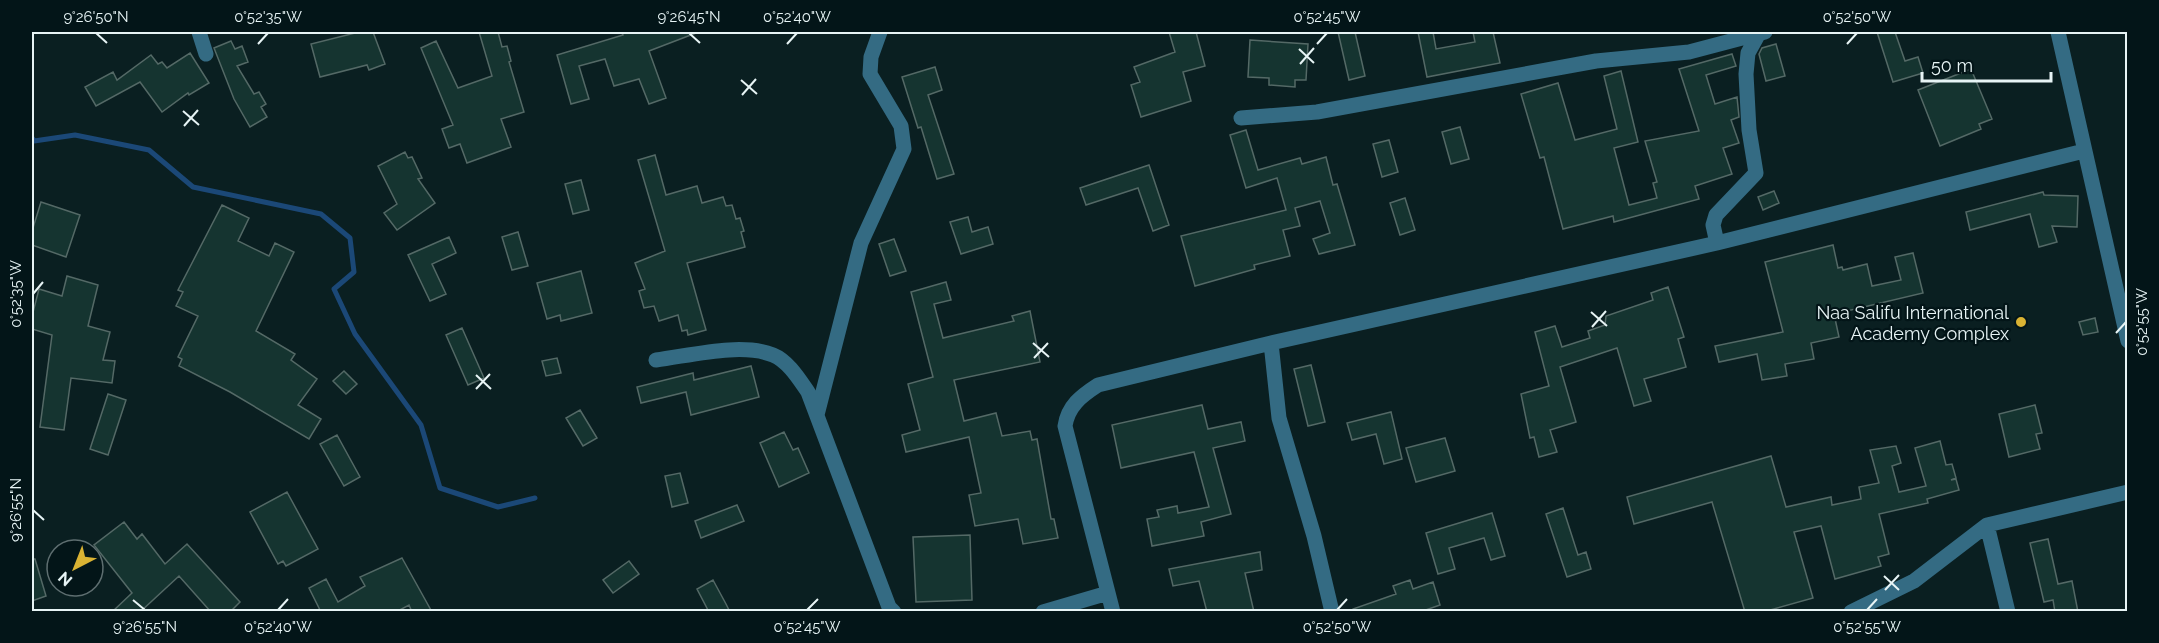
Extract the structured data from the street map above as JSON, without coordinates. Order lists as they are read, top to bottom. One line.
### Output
{"places":["Naa Salifu International Academy Complex"],"scale_bar":"50 m","north":"bottom left","coordinates":["9°26'50\"N","0°52'35\"W","9°26'45\"N","0°52'40\"W","0°52'45\"W","0°52'50\"W","0°52'55\"W","9°26'55\"N"]}
